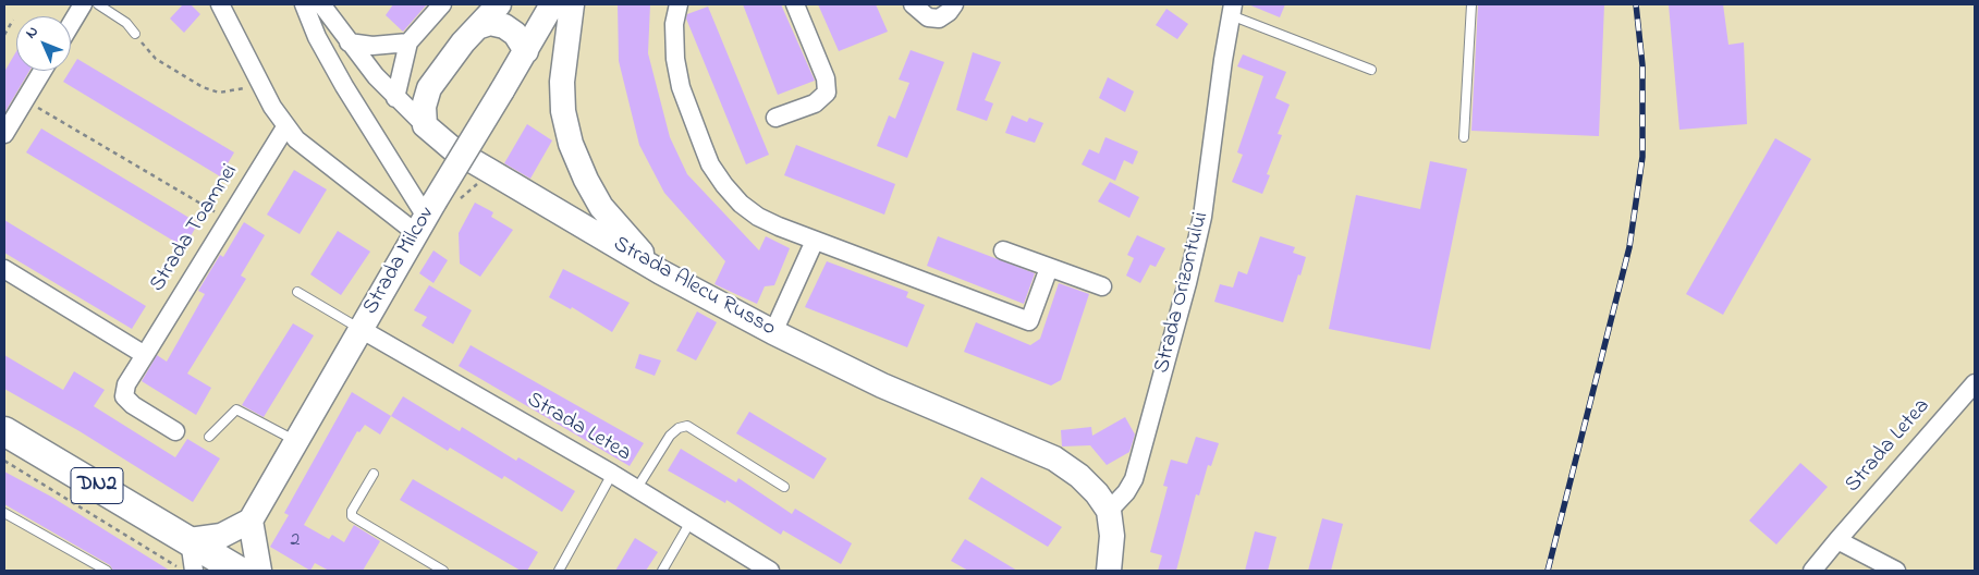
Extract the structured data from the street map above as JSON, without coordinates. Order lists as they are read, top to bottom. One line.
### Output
{"streets":{"main road":["DN2"],"street":["Strada Toamnei","Strada Milcov","Strada Alecu Russo","Strada Orizontului","Strada Letea"]},"crossings":[["Strada Milcov","Strada Letea"],["Strada Alecu Russo","Strada Orizontului"]],"house_numbers":["2"],"north":"top left"}
